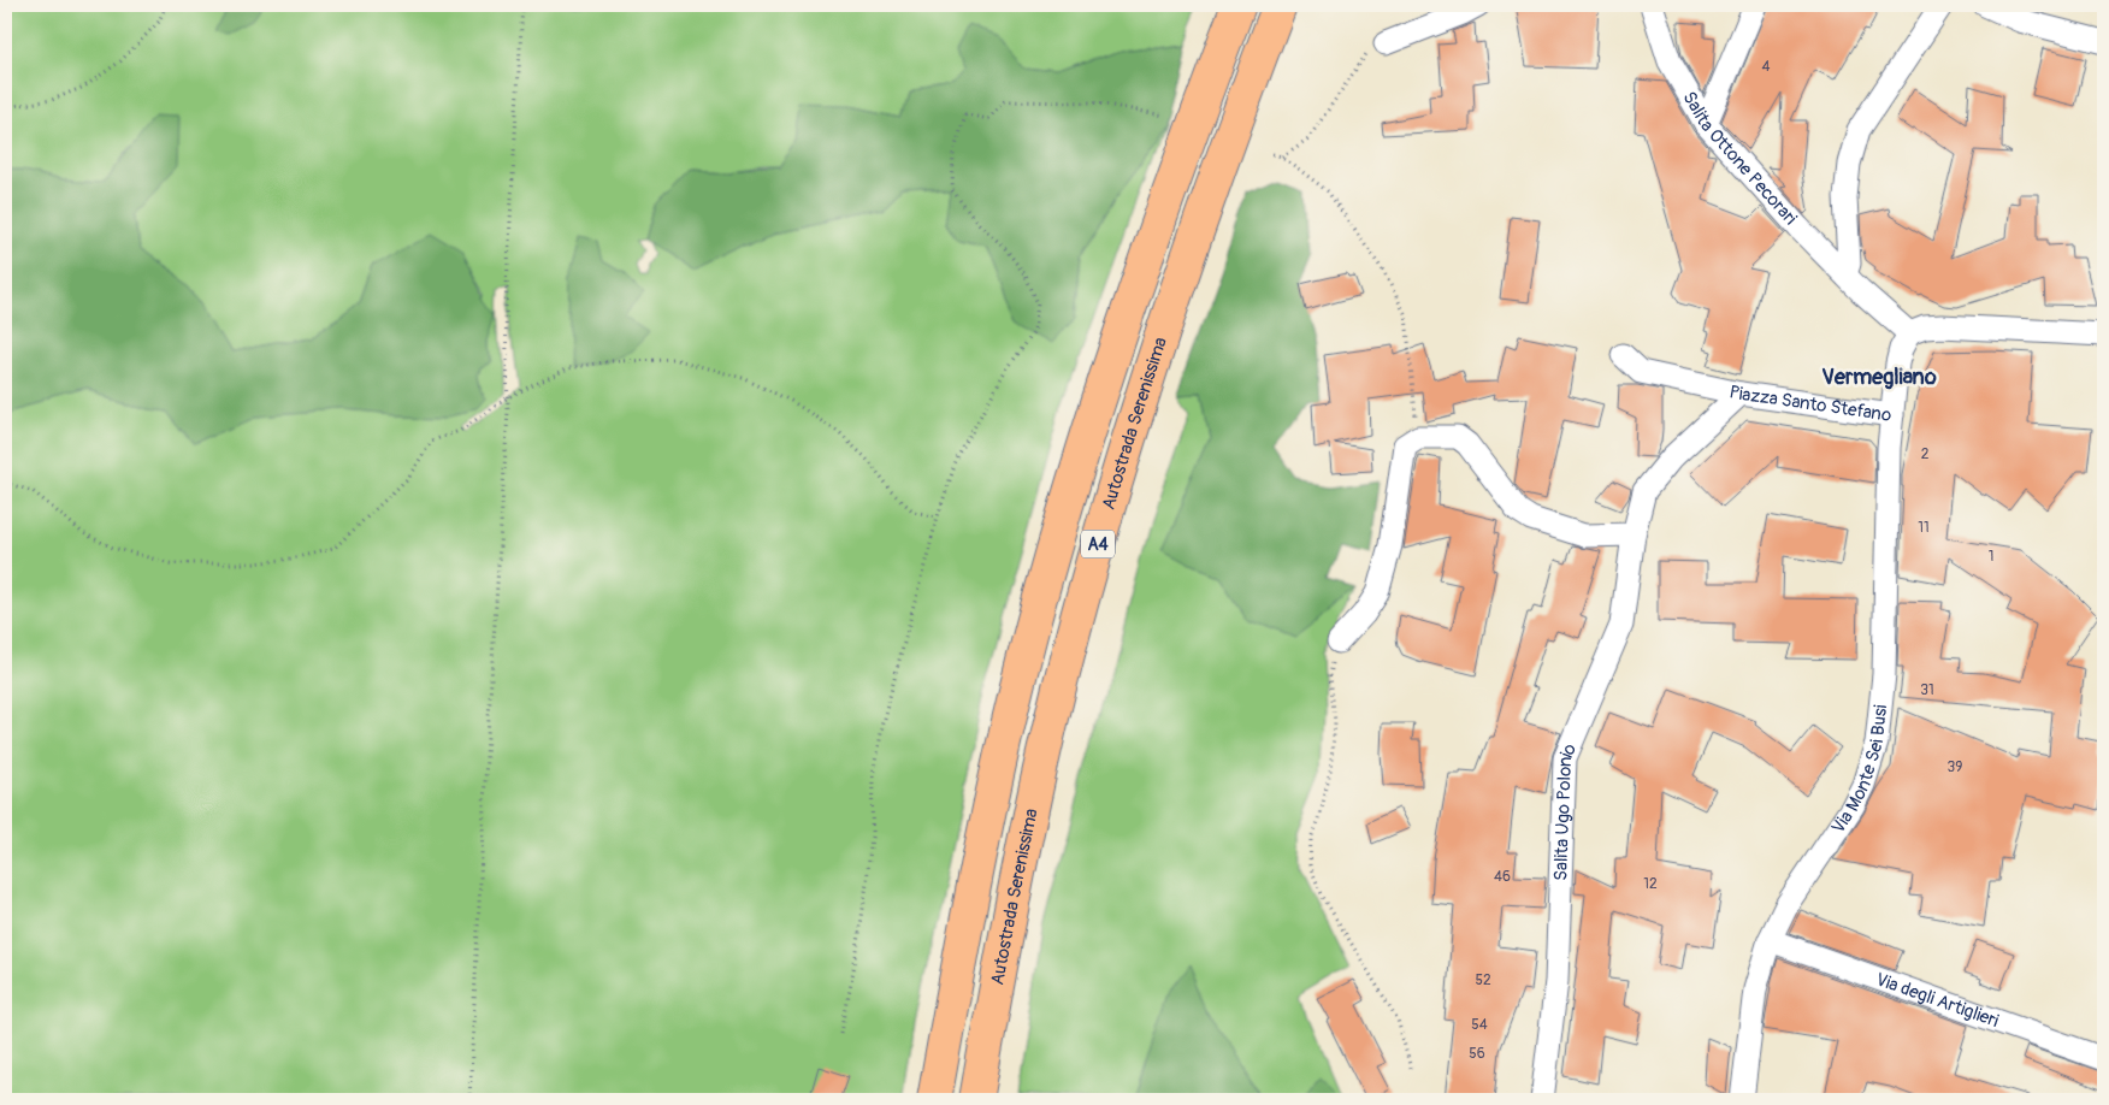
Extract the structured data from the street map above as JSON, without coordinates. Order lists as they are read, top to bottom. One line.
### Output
{"streets":{"highway":["Autostrada Serenissima","A4"],"street":["Salita Ottone Pecorari","Piazza Santo Stefano","Via Monte Sei Busi","Salita Ugo Polonio","Via degli Artiglieri"]},"crossings":[["Piazza Santo Stefano","Via Monte Sei Busi"],["Piazza Santo Stefano","Salita Ugo Polonio"],["Via Monte Sei Busi","Via degli Artiglieri"]],"districts":["Vermegliano"],"house_numbers":["4","2","11","1","31","39","46","12","52","54","56"]}
